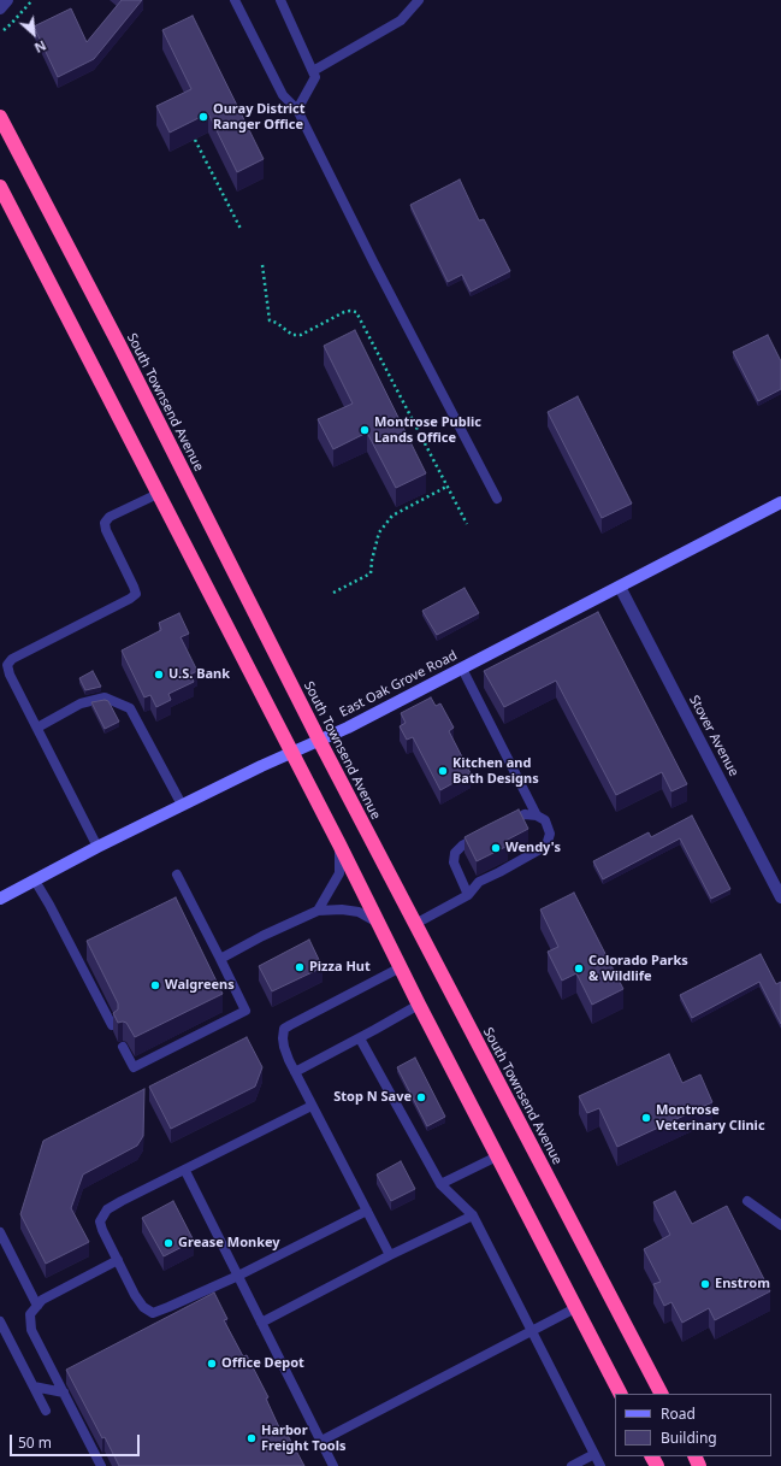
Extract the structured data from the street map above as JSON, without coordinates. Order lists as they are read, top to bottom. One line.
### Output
{"streets":{"highway":["South Townsend Avenue"],"street":["East Oak Grove Road","Stover Avenue"]},"crossings":[["South Townsend Avenue","East Oak Grove Road"],["East Oak Grove Road","Stover Avenue"]],"places":["Ouray District Ranger Office","Montrose Public Lands Office","U.S. Bank","Kitchen and Bath Designs","Wendy's","Pizza Hut","Colorado Parks & Wildlife","Walgreens","Stop N Save","Montrose Veterinary Clinic","Grease Monkey","Enstrom","Office Depot","Harbor Freight Tools"],"legend":["Road","Building"],"scale_bar":"50 m","north":"bottom right"}
